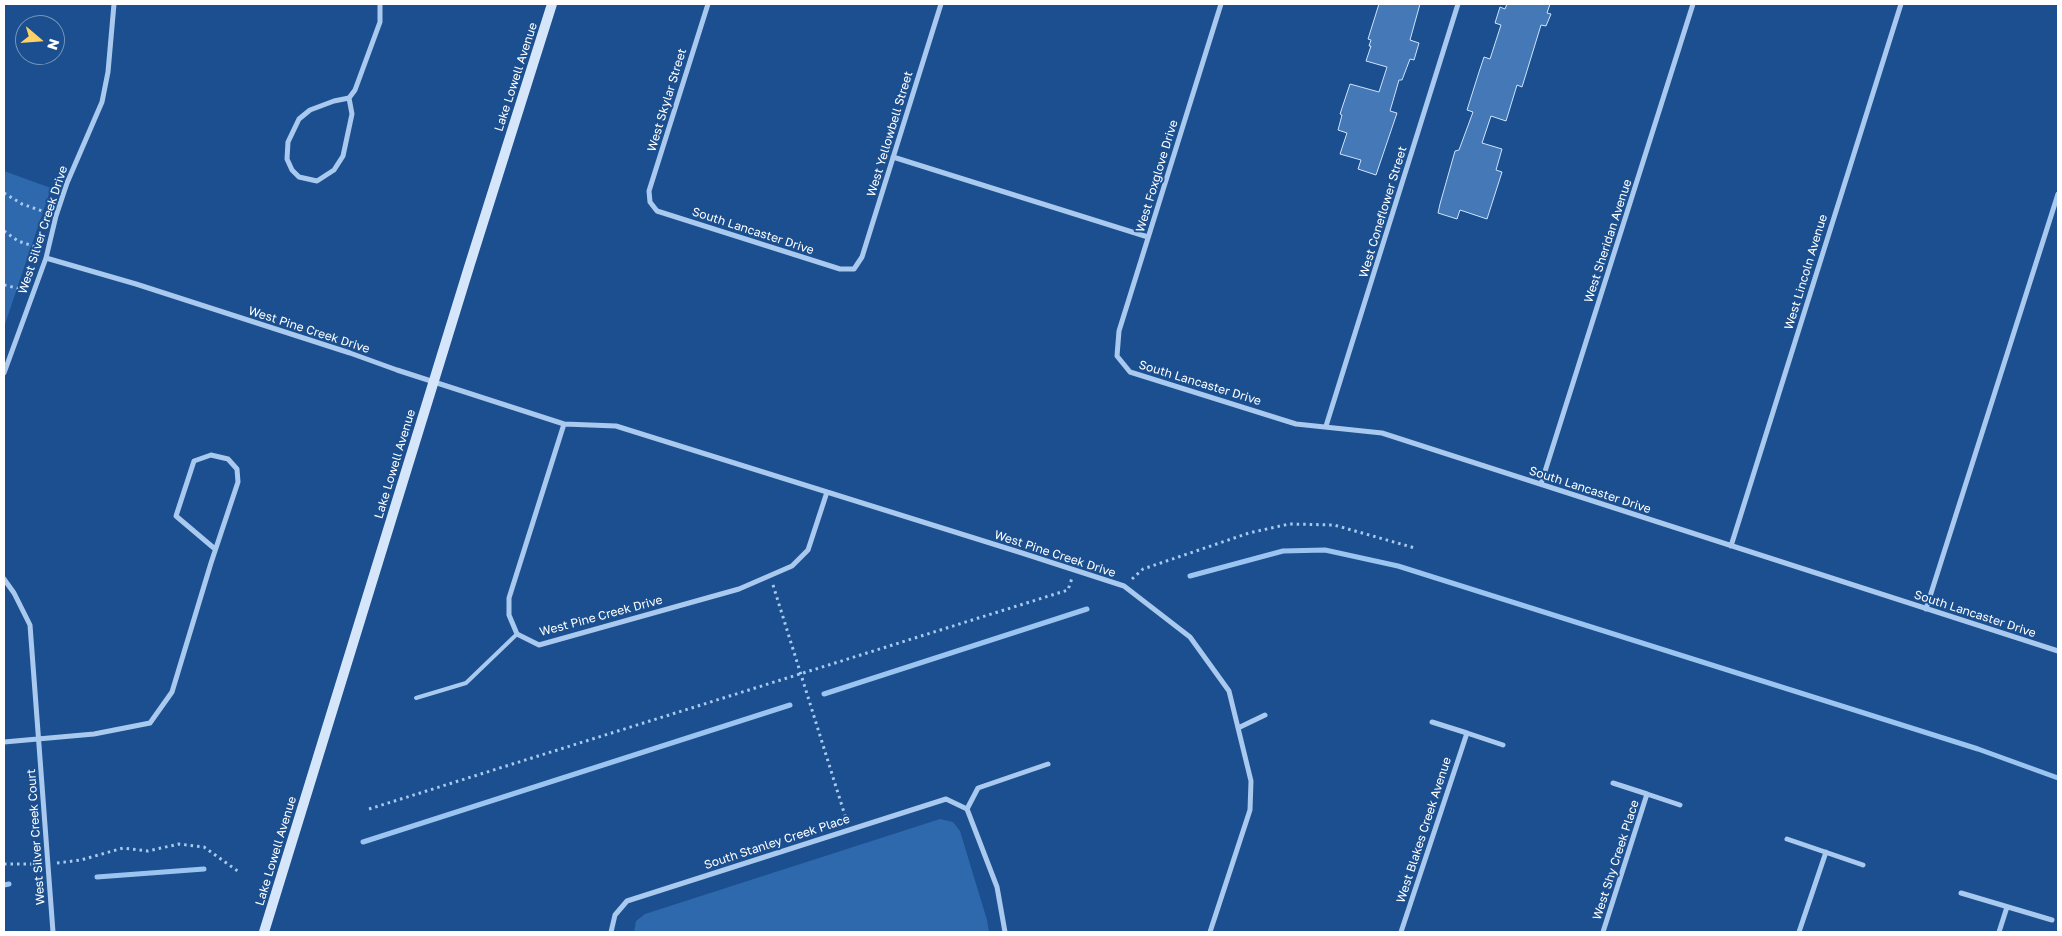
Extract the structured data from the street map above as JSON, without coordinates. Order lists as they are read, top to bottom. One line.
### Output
{"streets":{"main road":["Lake Lowell Avenue"],"street":["West Skylar Street","West Yellowbell Street","West Foxglove Drive","West Coneflower Street","West Silver Creek Drive","South Lancaster Drive","West Sheridan Avenue","West Lincoln Avenue","West Pine Creek Drive","West Blakes Creek Avenue","West Silver Creek Court","South Stanley Creek Place","West Shy Creek Place"]},"crossings":[["Lake Lowell Avenue","West Pine Creek Drive"],["West Skylar Street","South Lancaster Drive"],["West Yellowbell Street","South Lancaster Drive"],["West Foxglove Drive","South Lancaster Drive"],["West Coneflower Street","South Lancaster Drive"],["West Silver Creek Drive","West Pine Creek Drive"],["South Lancaster Drive","West Sheridan Avenue"],["South Lancaster Drive","West Lincoln Avenue"]],"north":"right"}
